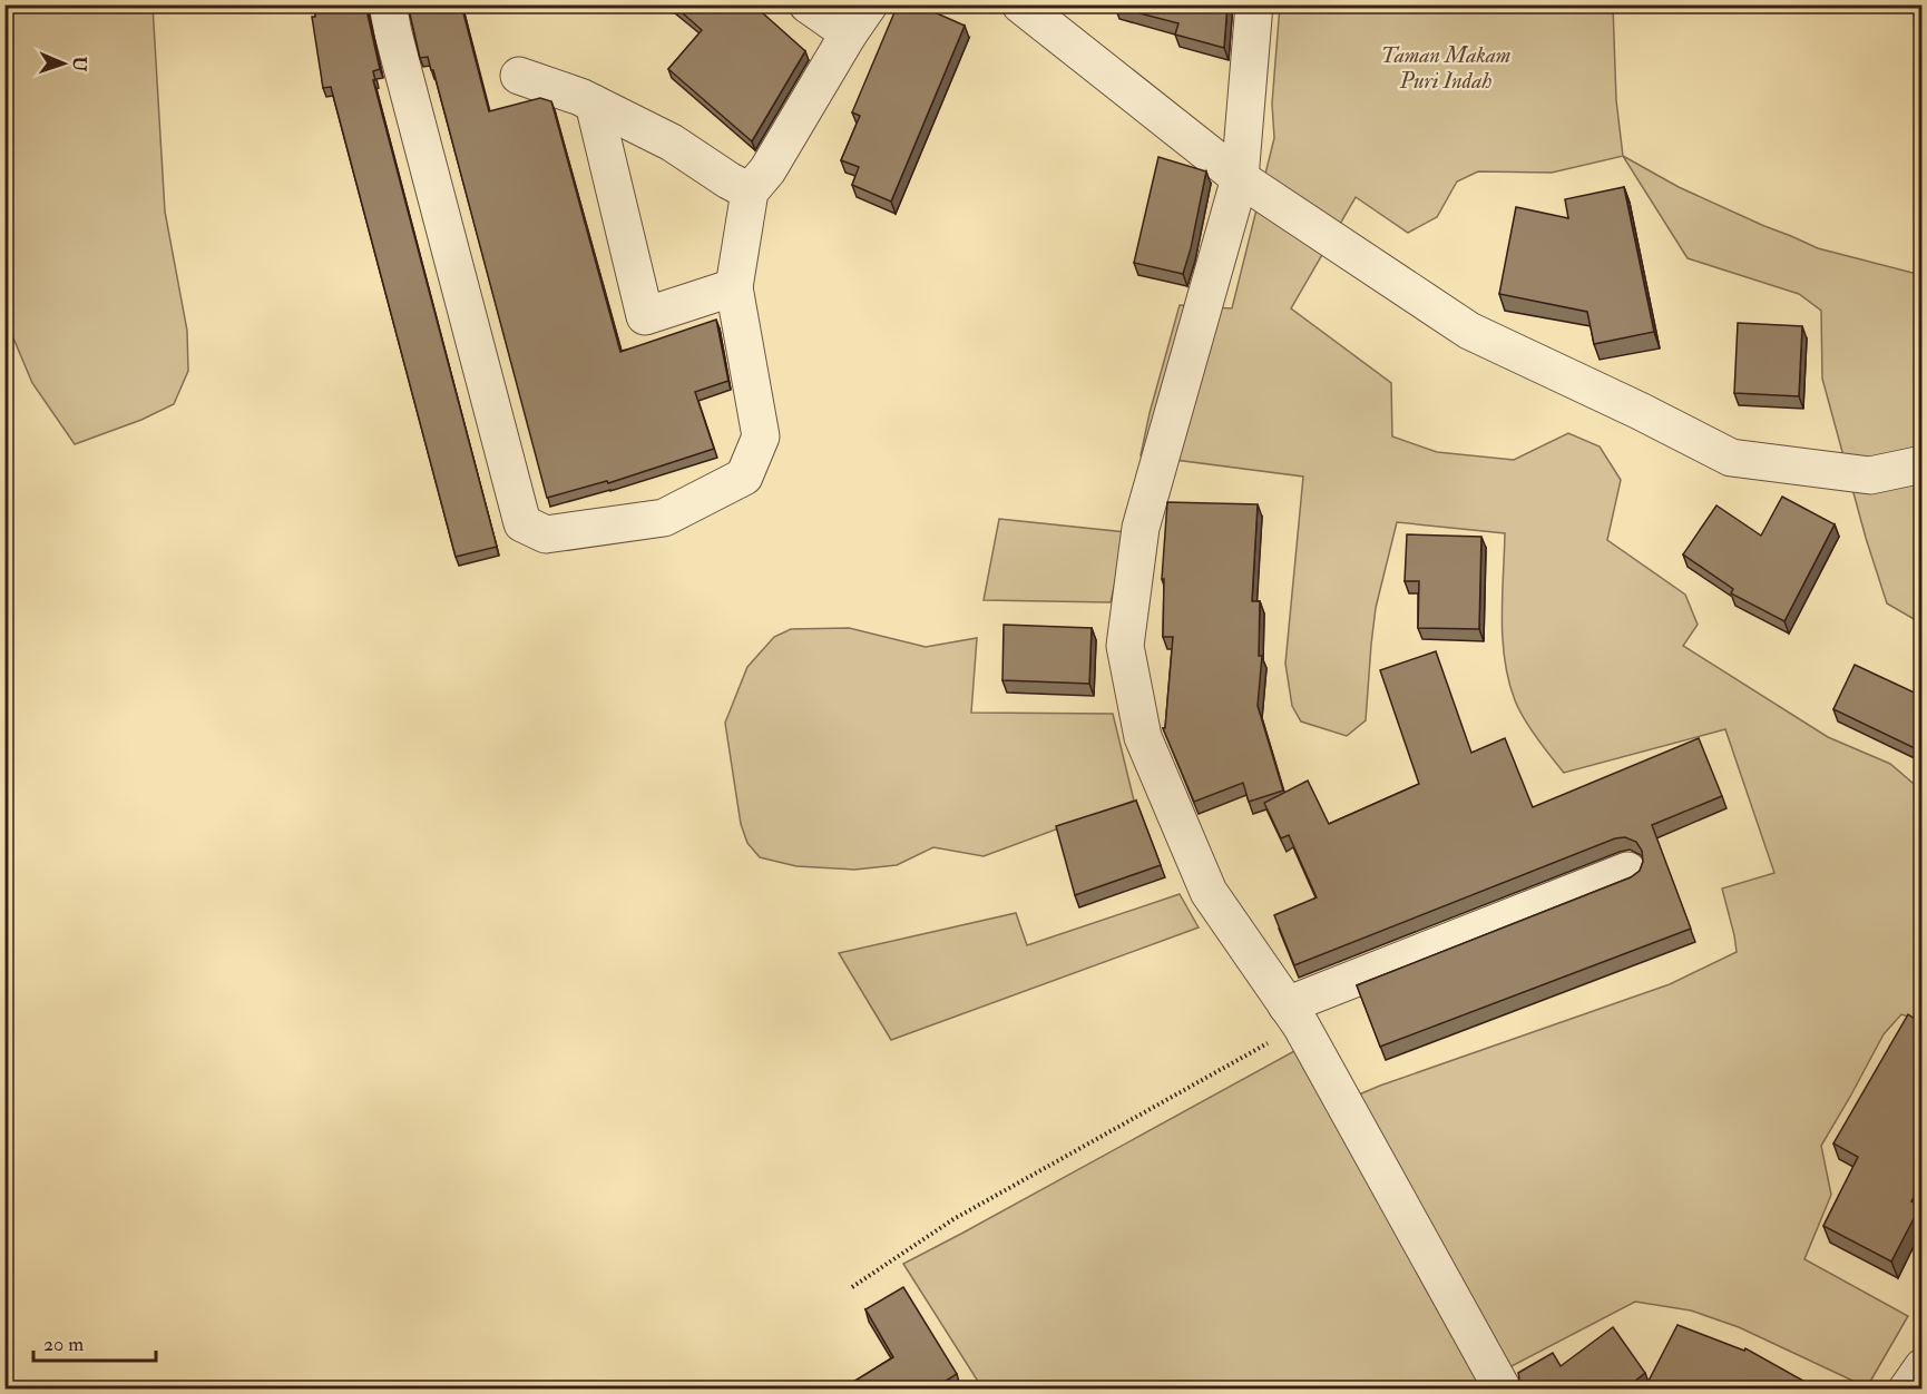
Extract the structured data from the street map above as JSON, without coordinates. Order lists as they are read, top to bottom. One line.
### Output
{"parks":["Taman Makam Puri Indah"],"scale_bar":"20 m","north":"right"}
